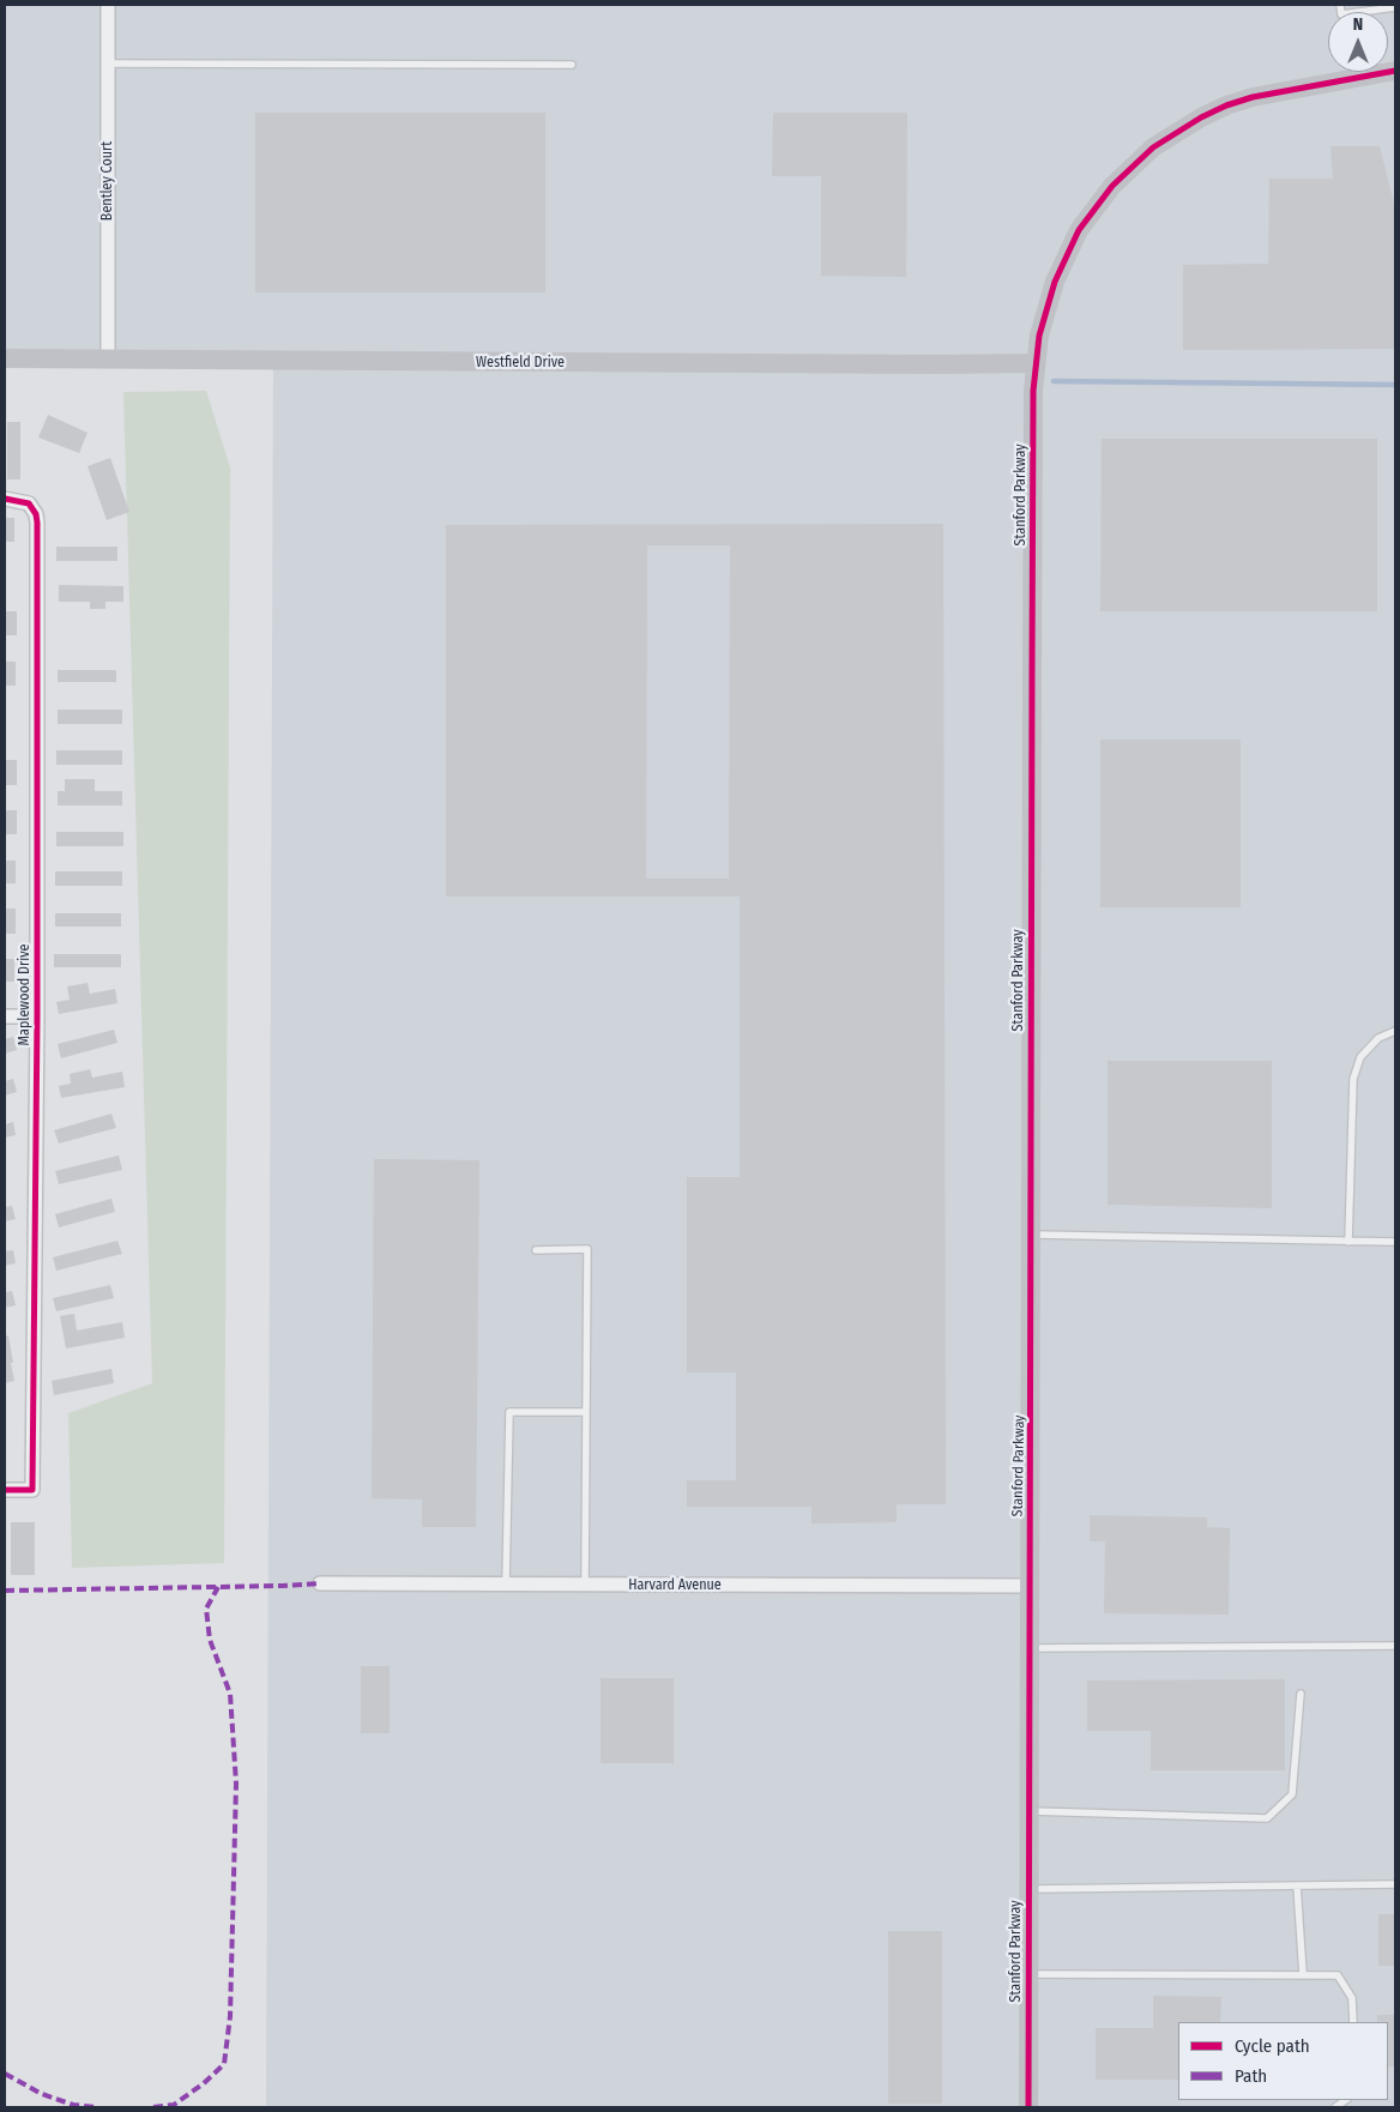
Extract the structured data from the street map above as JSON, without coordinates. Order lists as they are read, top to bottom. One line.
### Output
{"streets":{"street":["Bentley Court","Westfield Drive","Stanford Parkway","Maplewood Drive","Harvard Avenue"]},"crossings":[["Bentley Court","Westfield Drive"],["Westfield Drive","Stanford Parkway"],["Stanford Parkway","Harvard Avenue"]],"legend":["Cycle path","Path"],"north":"top"}
